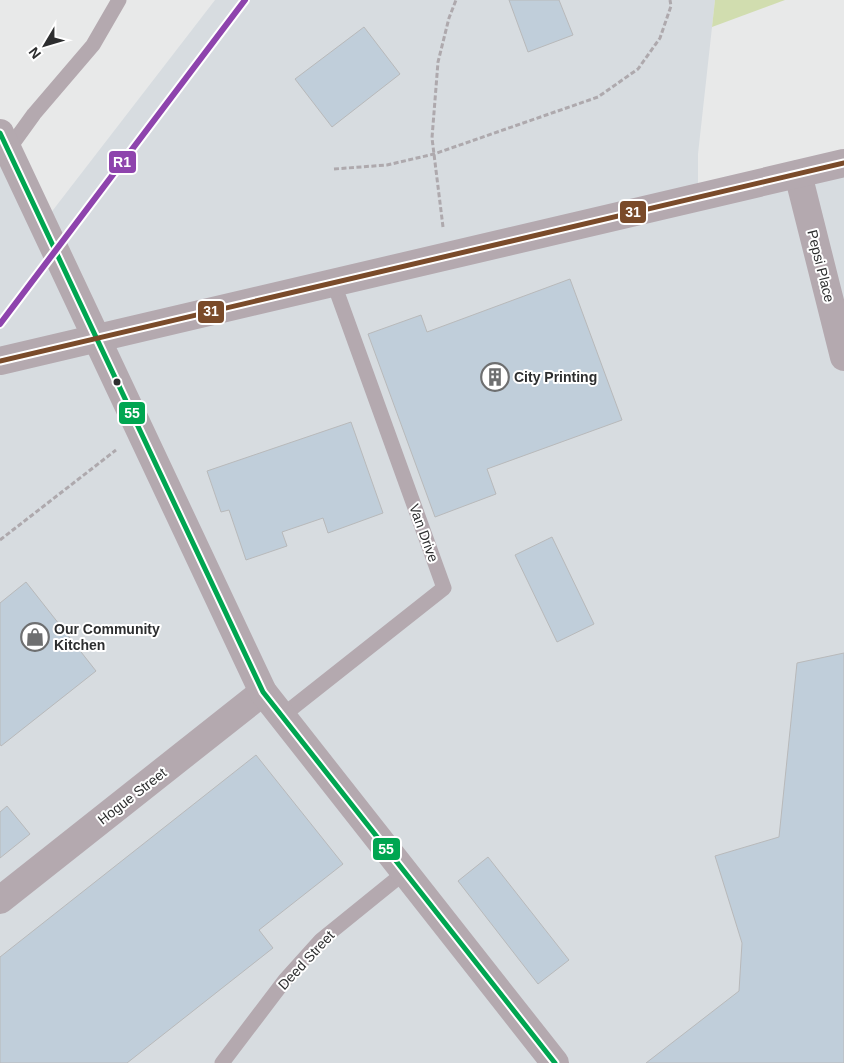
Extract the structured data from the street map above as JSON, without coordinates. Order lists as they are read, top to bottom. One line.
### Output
{"streets":{"street":["Pepsi Place","Hogue Street"],"lane":["Van Drive","Deed Street"]},"places":{"building":["City Printing"],"shop":["Our Community Kitchen"]},"lines":["transit line R1","transit line 55","transit line 31"],"north":"bottom left"}
